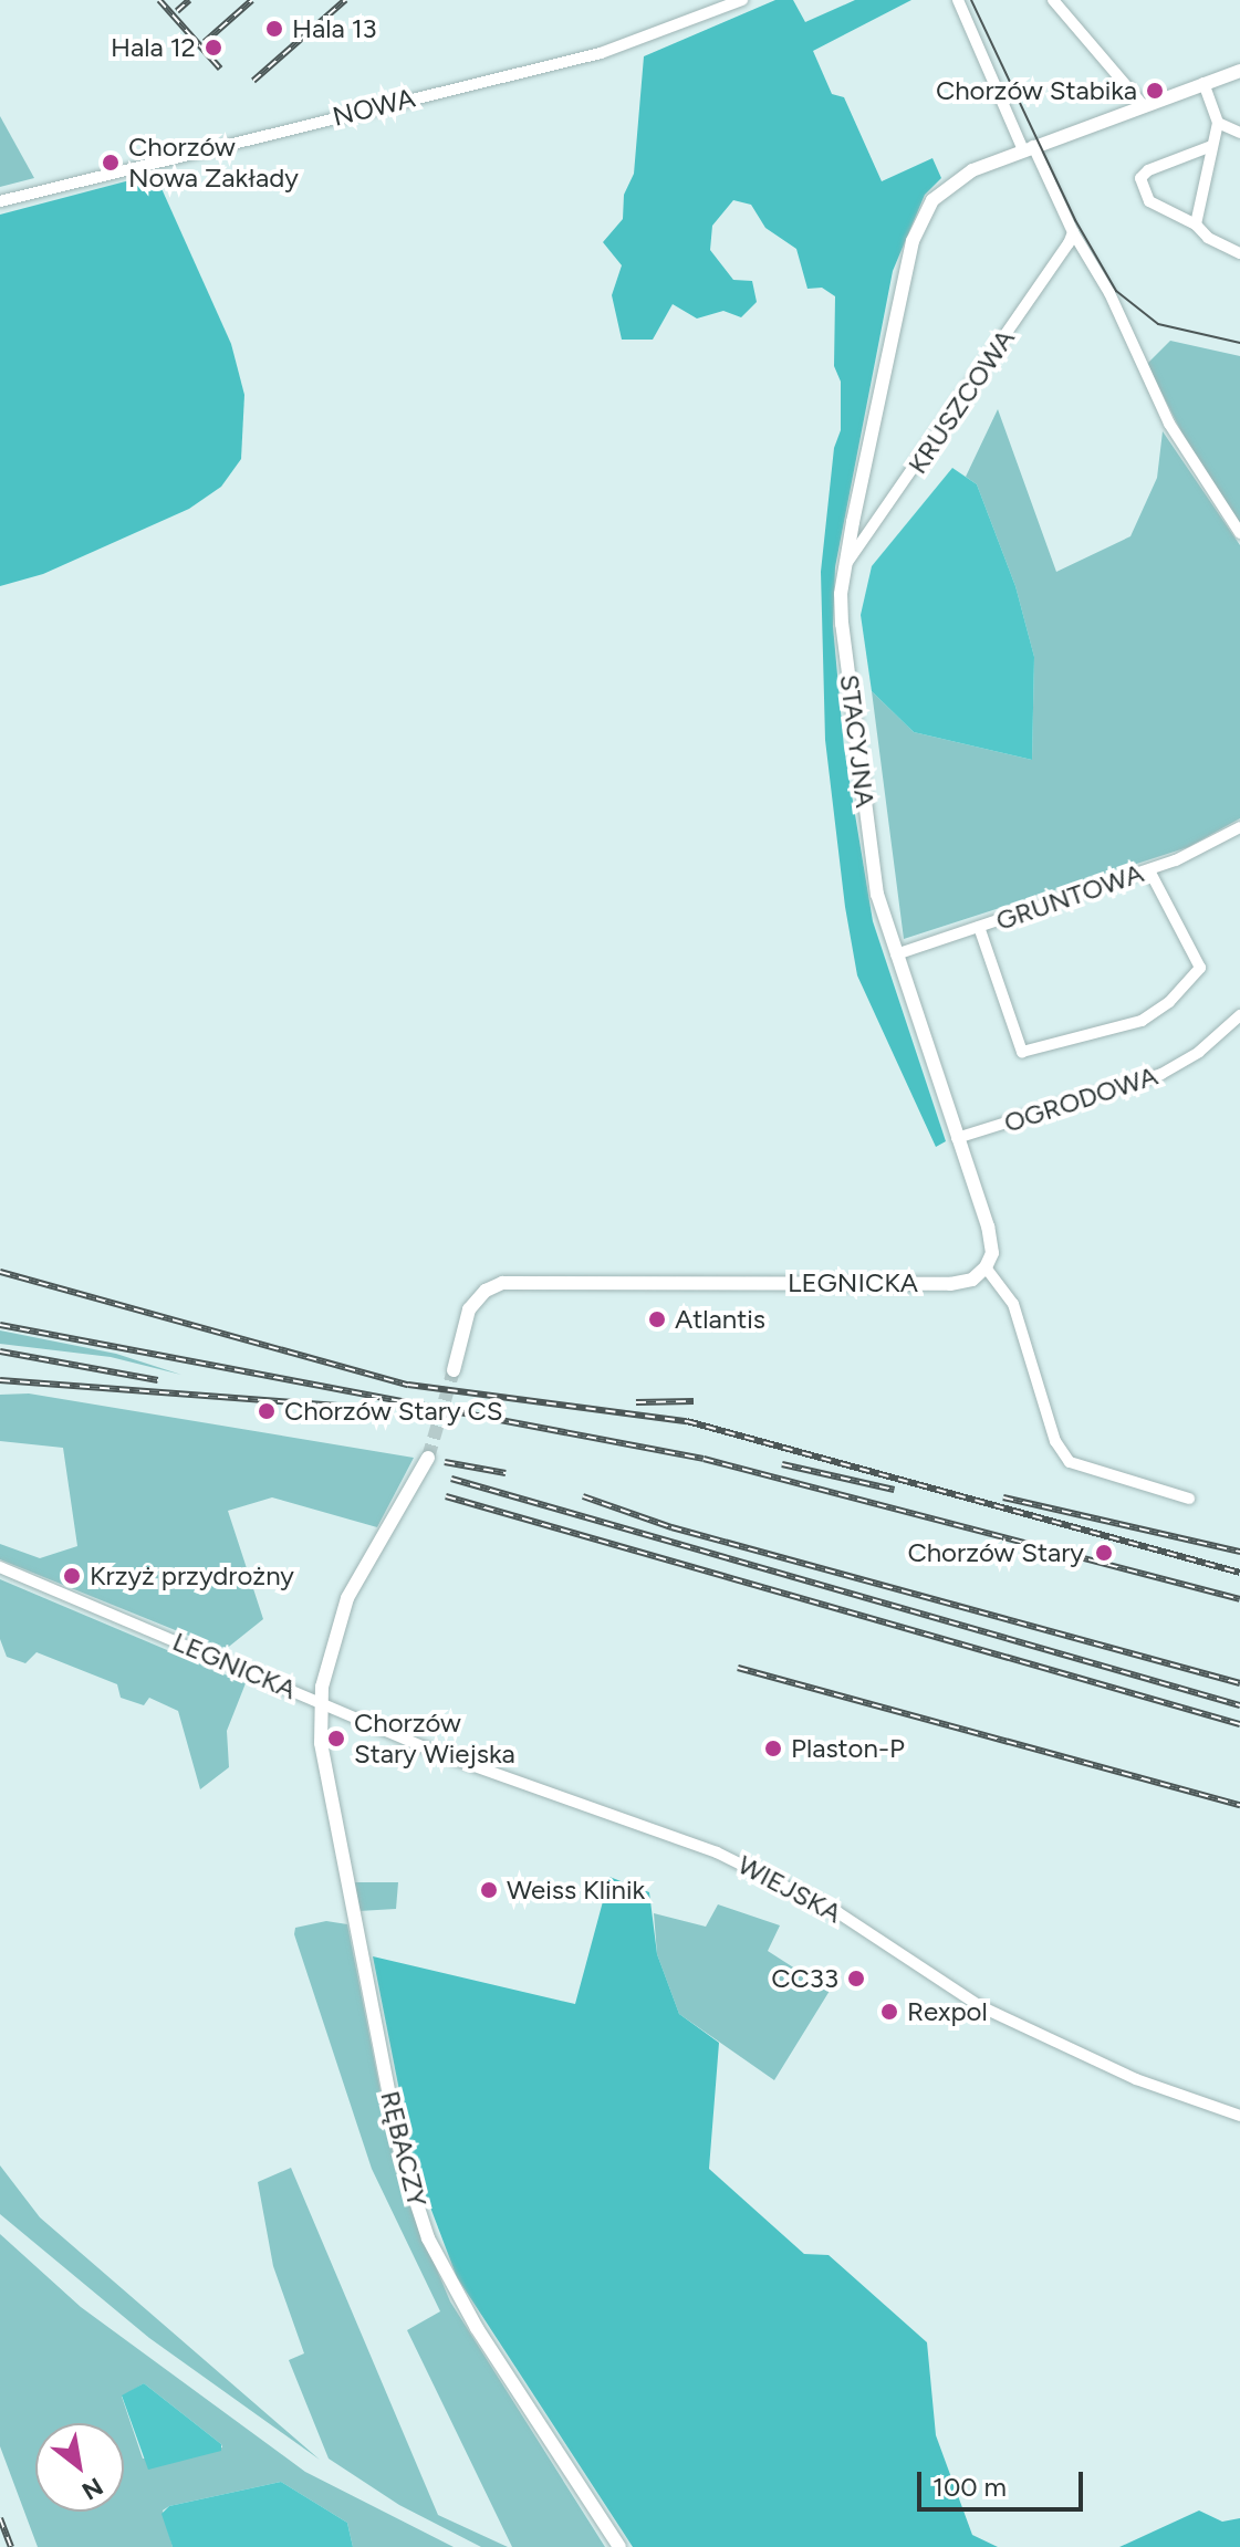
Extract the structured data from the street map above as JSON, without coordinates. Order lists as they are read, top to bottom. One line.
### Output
{"streets":{"street":["NOWA","KRUSZCOWA","STACYJNA","GRUNTOWA","OGRODOWA","LEGNICKA","WIEJSKA","RĘBACZY"]},"crossings":[["KRUSZCOWA","STACYJNA"],["STACYJNA","GRUNTOWA"],["STACYJNA","OGRODOWA"],["STACYJNA","LEGNICKA"],["LEGNICKA","WIEJSKA"],["LEGNICKA","RĘBACZY"],["WIEJSKA","RĘBACZY"]],"places":["Hala 13","Hala 12","Chorzów Stabika","Chorzów Nowa Zakłady","Atlantis","Chorzów Stary CS","Chorzów Stary","Krzyż przydrożny","Chorzów Stary Wiejska","Plaston-P","Weiss Klinik","CC33","Rexpol"],"scale_bar":"100 m","north":"bottom right"}
